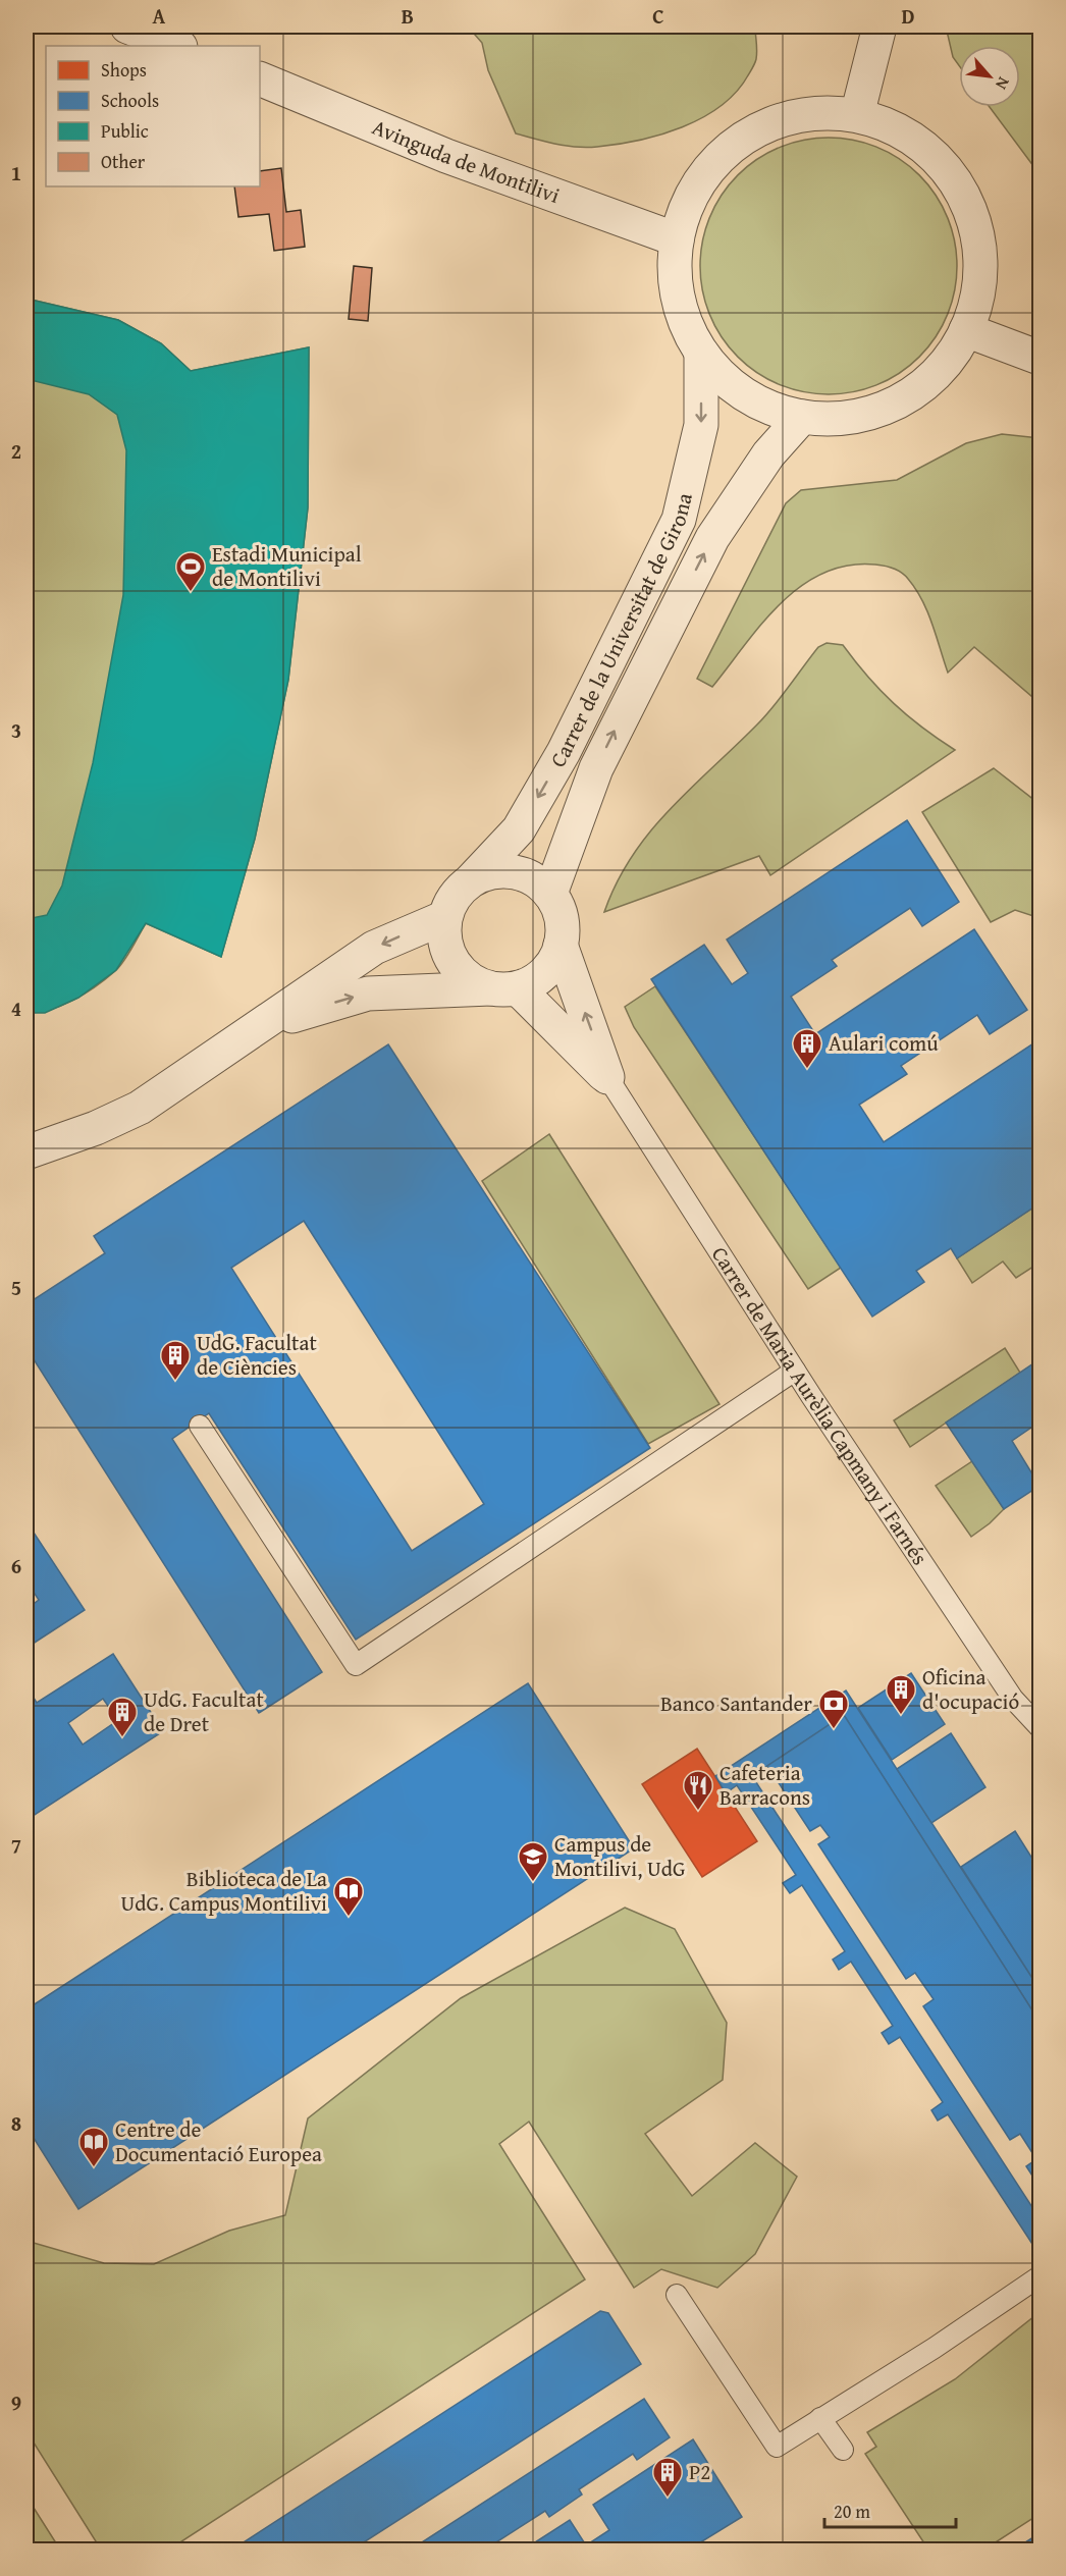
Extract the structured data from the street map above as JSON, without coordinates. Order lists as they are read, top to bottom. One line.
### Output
{"streets":{"street":["Avinguda de Montilivi","Carrer de la Universitat de Girona","Carrer de Maria Aurèlia Capmany i Farnés"]},"crossings":[["Carrer de la Universitat de Girona","Carrer de Maria Aurèlia Capmany i Farnés"]],"places":{"sports":["Estadi Municipal de Montilivi"],"building":["Aulari comú","UdG. Facultat de Ciències","Oficina d'ocupació","UdG. Facultat de Dret","P2"],"bank":["Banco Santander"],"restaurant":["Cafeteria Barracons"],"school or university":["Campus de Montilivi, UdG"],"library":["Biblioteca de La UdG. Campus Montilivi","Centre de Documentació Europea"]},"legend":["Shops","Schools","Public","Other"],"scale_bar":"20 m","north":"bottom right","grid":{"columns":["A","B","C","D"],"rows":["1","2","3","4","5","6","7","8","9"]}}
